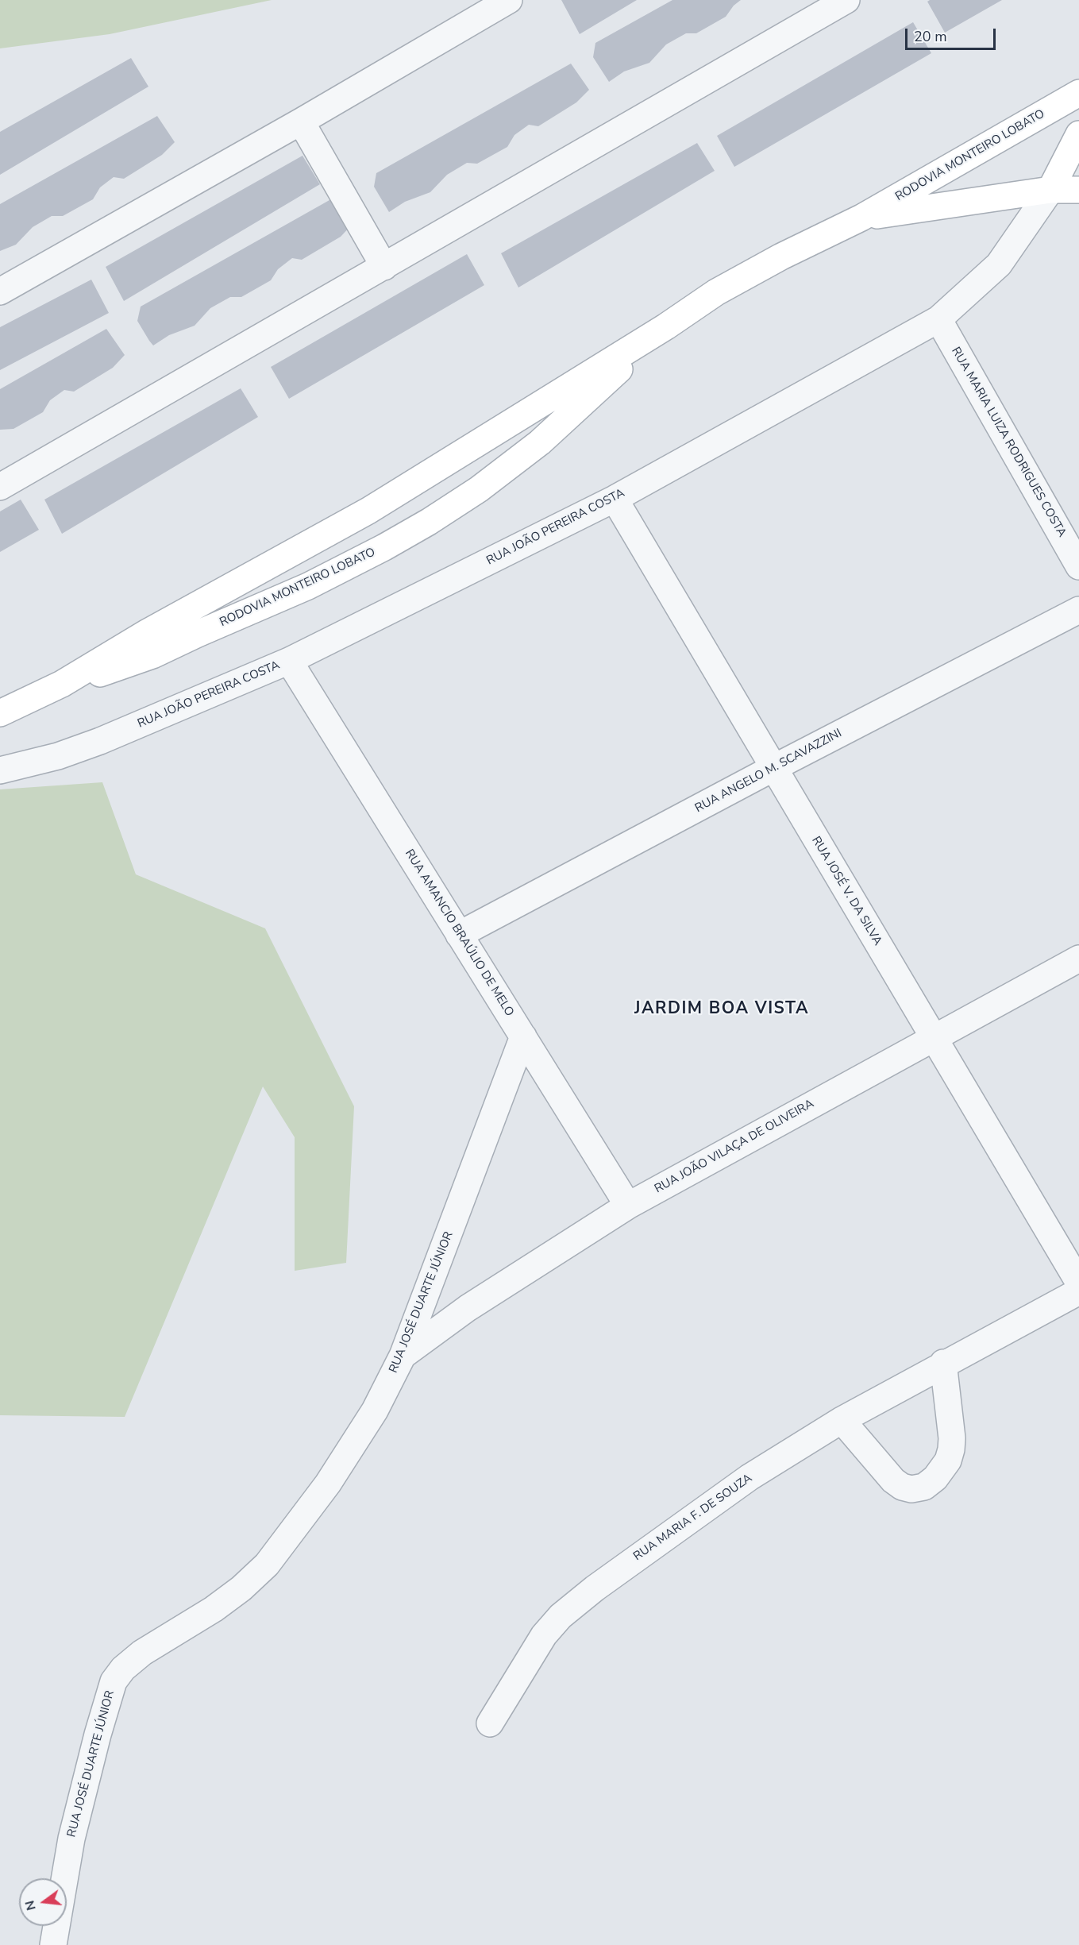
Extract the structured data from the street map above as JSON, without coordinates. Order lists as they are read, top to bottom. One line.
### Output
{"streets":{"main road":["RODOVIA MONTEIRO LOBATO"],"street":["RUA MARIA LUIZA RODRIGUES COSTA","RUA JOÃO PEREIRA COSTA","RUA ANGELO M. SCAVAZZINI","RUA JOSÉ V. DA SILVA","RUA AMANCIO BRAÚLIO DE MELO","RUA JOÃO VILAÇA DE OLIVEIRA","RUA JOSÉ DUARTE JÚNIOR","RUA MARIA F. DE SOUZA"]},"crossings":[["RODOVIA MONTEIRO LOBATO","RUA JOÃO PEREIRA COSTA"],["RUA MARIA LUIZA RODRIGUES COSTA","RUA JOÃO PEREIRA COSTA"],["RUA JOÃO PEREIRA COSTA","RUA JOSÉ V. DA SILVA"],["RUA JOÃO PEREIRA COSTA","RUA AMANCIO BRAÚLIO DE MELO"],["RUA ANGELO M. SCAVAZZINI","RUA JOSÉ V. DA SILVA"],["RUA ANGELO M. SCAVAZZINI","RUA AMANCIO BRAÚLIO DE MELO"],["RUA JOSÉ V. DA SILVA","RUA JOÃO VILAÇA DE OLIVEIRA"],["RUA AMANCIO BRAÚLIO DE MELO","RUA JOÃO VILAÇA DE OLIVEIRA"],["RUA AMANCIO BRAÚLIO DE MELO","RUA JOSÉ DUARTE JÚNIOR"],["RUA JOÃO VILAÇA DE OLIVEIRA","RUA JOSÉ DUARTE JÚNIOR"]],"districts":["JARDIM BOA VISTA"],"scale_bar":"20 m","north":"left"}
